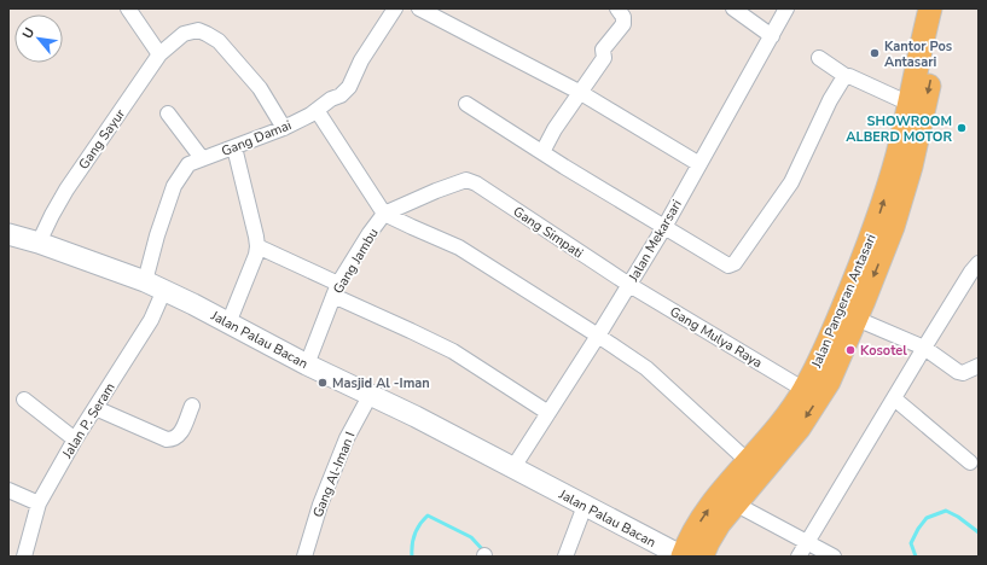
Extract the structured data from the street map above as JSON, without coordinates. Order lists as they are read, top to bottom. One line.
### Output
{"streets":{"main road":["Jalan Pangeran Antasari"],"street":["Gang Damai","Gang Sayur","Gang Simpati","Jalan Mekarsari","Gang Jambu","Gang Mulya Raya","Jalan Palau Bacan","Jalan P. Seram","Gang Al-Iman I"]},"crossings":[["Gang Damai","Gang Sayur"],["Gang Damai","Jalan Palau Bacan"],["Gang Sayur","Jalan Palau Bacan"],["Gang Simpati","Jalan Mekarsari"],["Gang Simpati","Gang Jambu"],["Gang Simpati","Gang Mulya Raya"],["Jalan Mekarsari","Gang Mulya Raya"],["Jalan Mekarsari","Jalan Palau Bacan"],["Gang Jambu","Jalan Palau Bacan"],["Jalan Pangeran Antasari","Gang Mulya Raya"],["Jalan Pangeran Antasari","Jalan Palau Bacan"],["Jalan Palau Bacan","Jalan P. Seram"],["Jalan Palau Bacan","Gang Al-Iman I"]],"places":["Kantor Pos Antasari","SHOWROOM ALBERD MOTOR","Kosotel","Masjid Al -Iman"],"north":"top left"}
